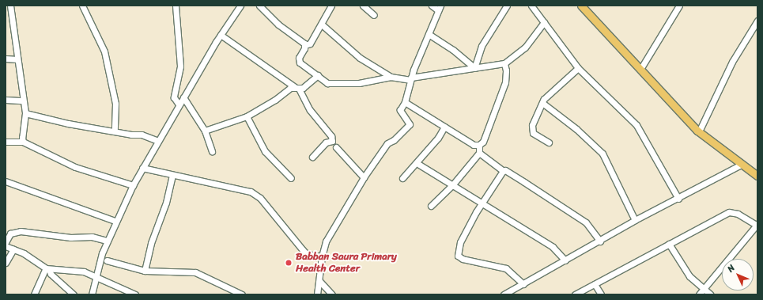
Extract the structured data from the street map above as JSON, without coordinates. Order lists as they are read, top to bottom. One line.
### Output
{"places":["Babban Saura Primary Health Center"],"north":"top left"}
